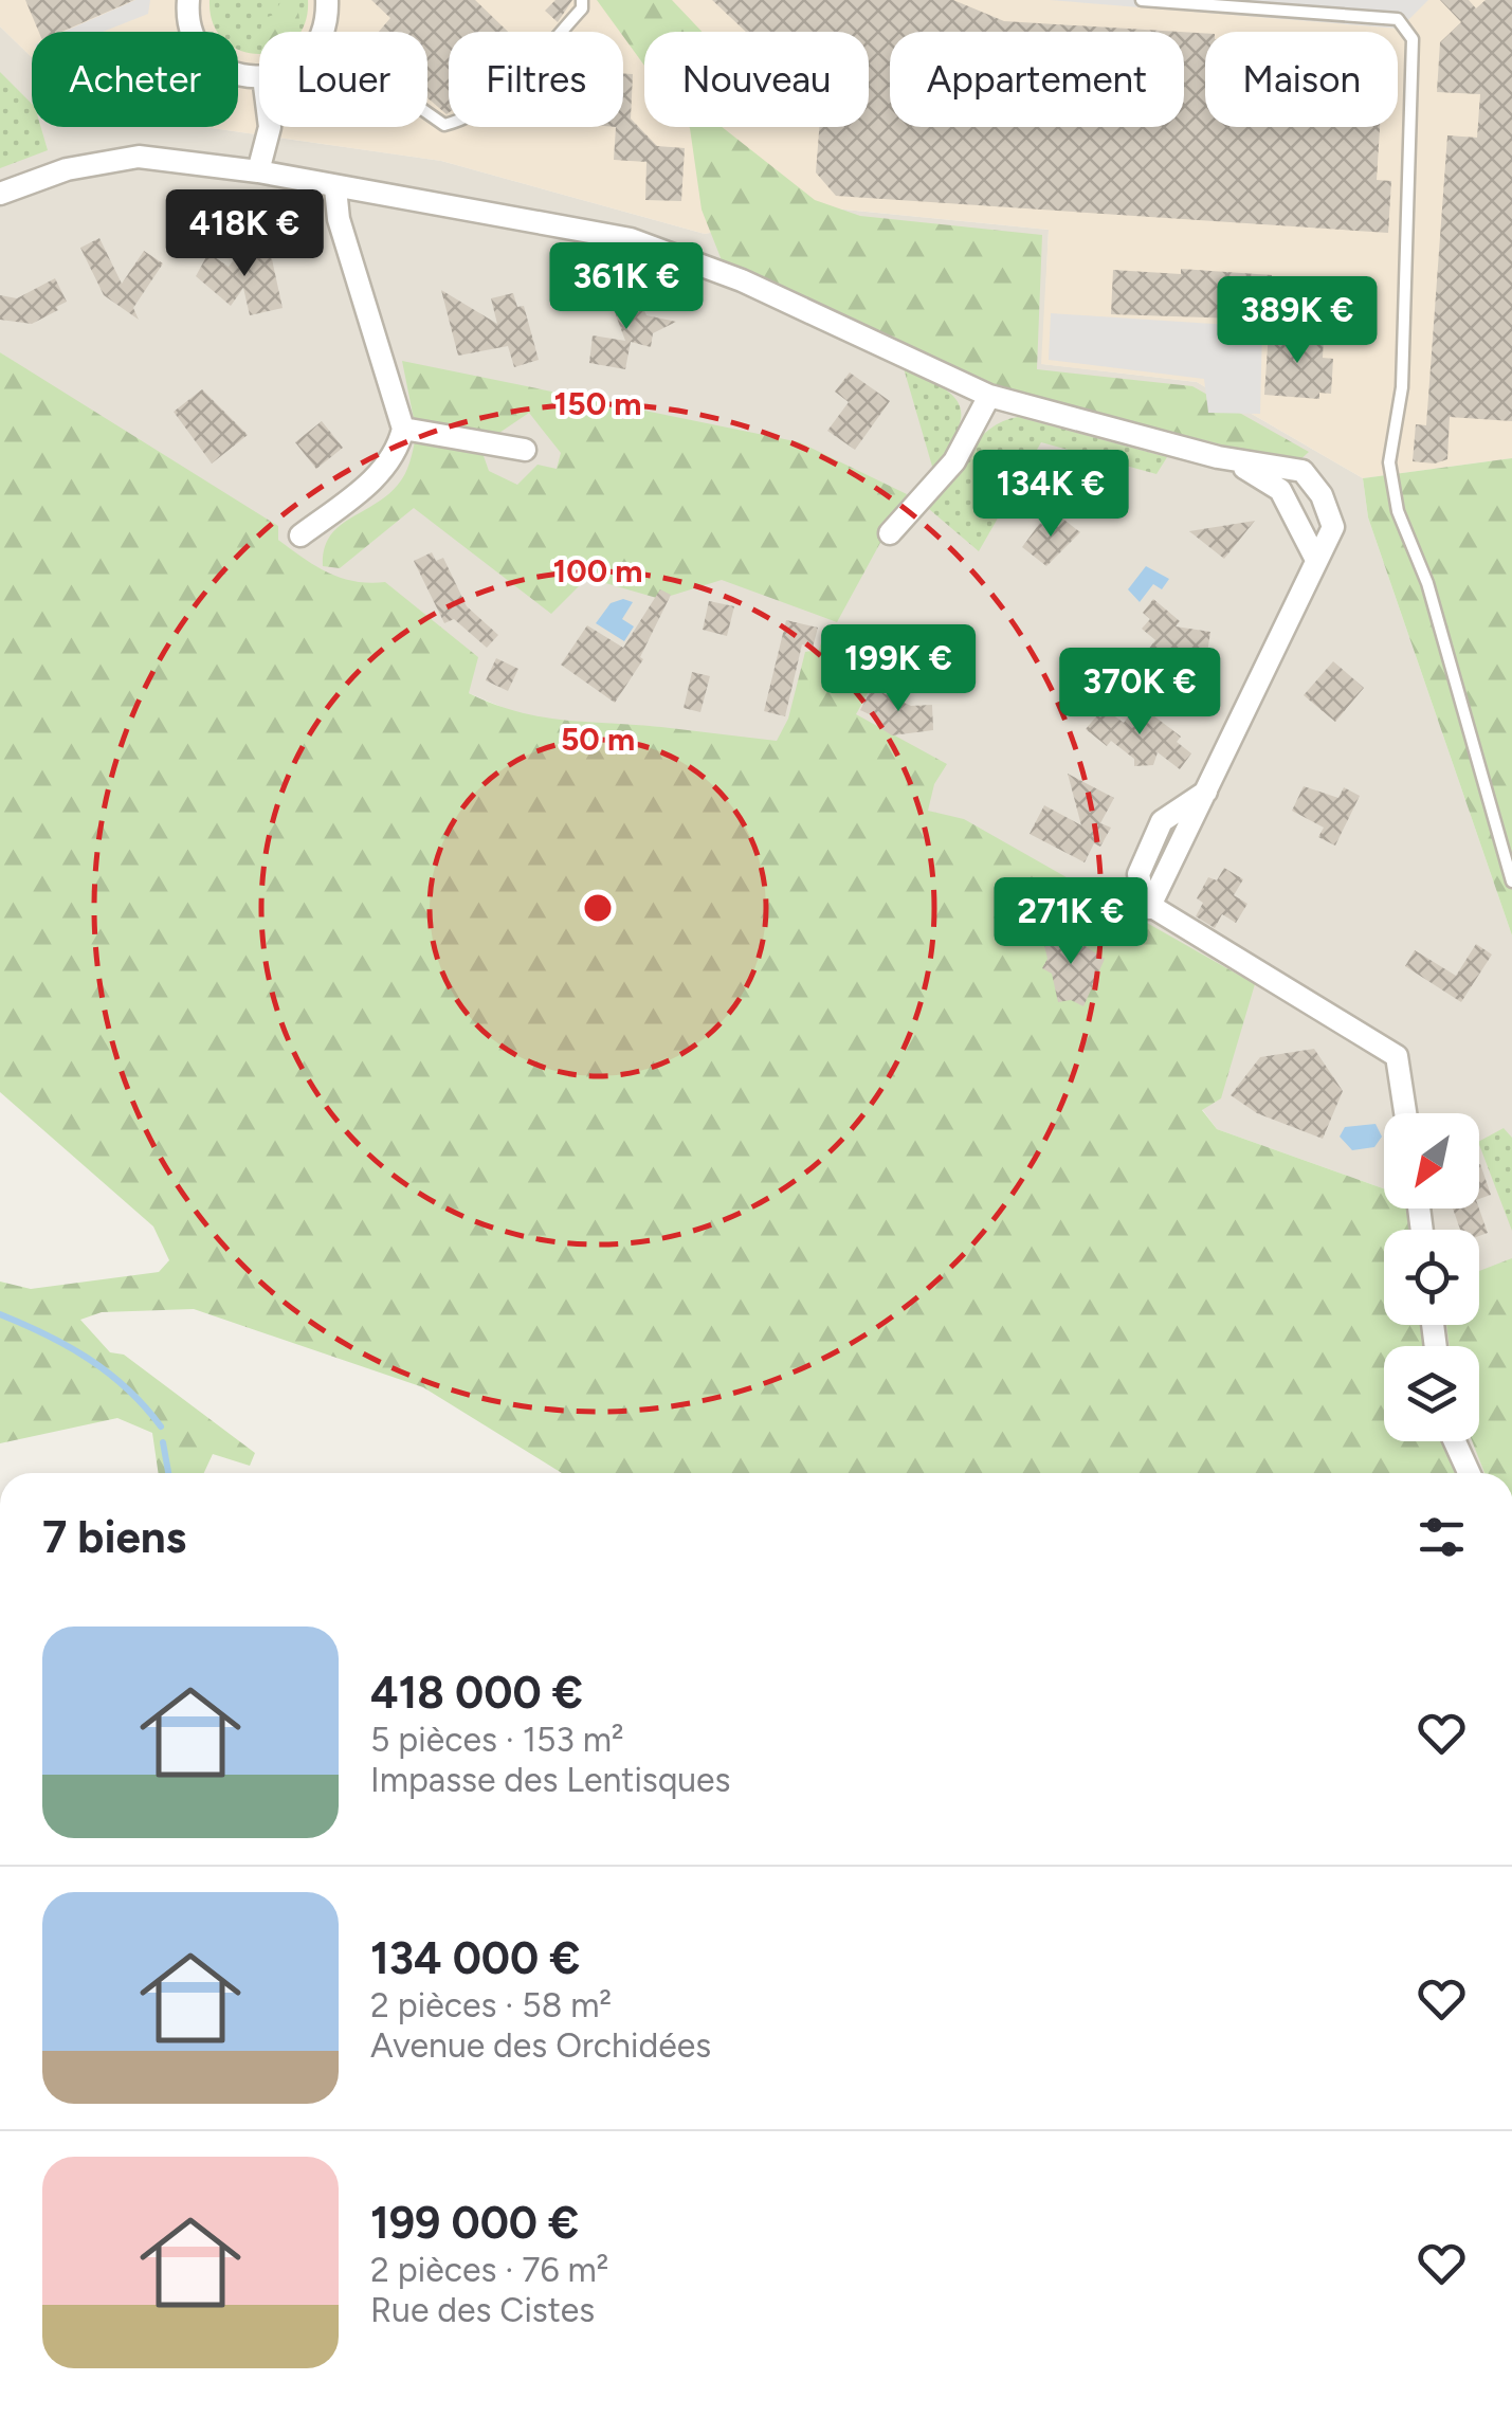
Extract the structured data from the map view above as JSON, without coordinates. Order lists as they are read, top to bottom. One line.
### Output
{"north":"bottom left","page":{"chip":["Acheter","Louer","Filtres","Nouveau","Appartement","Maison"],"price":["418K €","361K €","389K €","134K €","199K €","370K €","271K €"],"heading":"7 biens","list":[{"name":"418 000 €","note":"5 pièces · 153 m² · Impasse des Lentisques"},{"name":"134 000 €","note":"2 pièces · 58 m² · Avenue des Orchidées"},{"name":"199 000 €","note":"2 pièces · 76 m² · Rue des Cistes"}]},"rings":["150 m","100 m","50 m"]}
